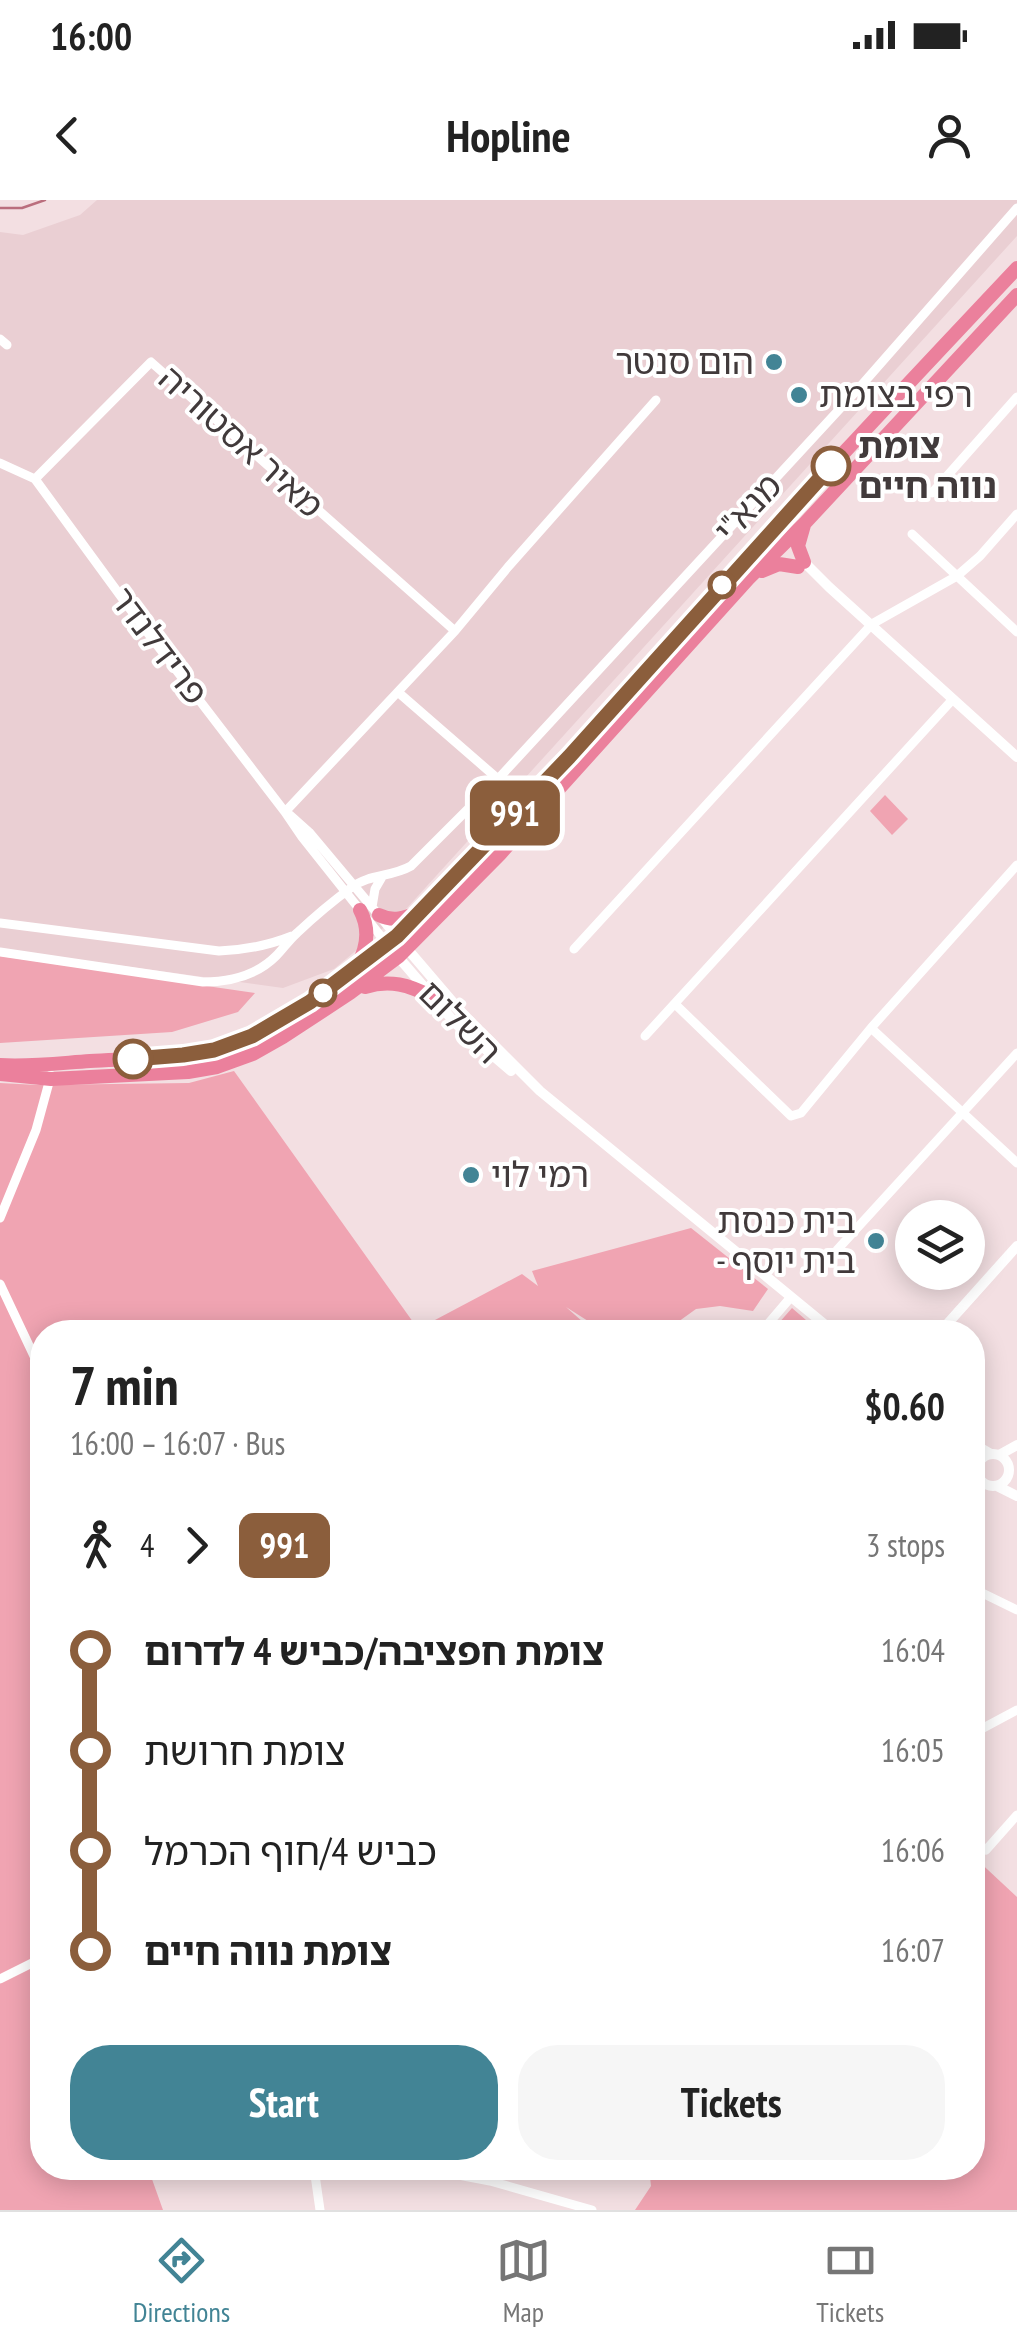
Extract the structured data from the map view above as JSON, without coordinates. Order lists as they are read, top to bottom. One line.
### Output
{"streets":{"street":["מאיר אסטוריה","מנא\"י","פרידלנדר","השלום"]},"crossings":[["מאיר אסטוריה","פרידלנדר"],["מנא\"י","פרידלנדר"],["פרידלנדר","השלום"]],"places":["הום סנטר","רפי בצומת","צומת נווה חיים","רמי לוי","בית כנסת - בית יוסף"],"lines":["bus line 991"],"page":{"status":"16:00","header":"Hopline","on_map":"991","heading":["7 min","16:00 – 16:07 · Bus","$0.60"],"legs":["4","991","3 stops"],"list":[{"name":"צומת חפציבה/כביש 4 לדרום","value":"16:04"},{"name":"צומת חרושת","value":"16:05"},{"name":"כביש 4/חוף הכרמל","value":"16:06"},{"name":"צומת נווה חיים","value":"16:07"}],"buttons":["Start","Tickets"],"tabs":["Directions","Map","Tickets"]}}
